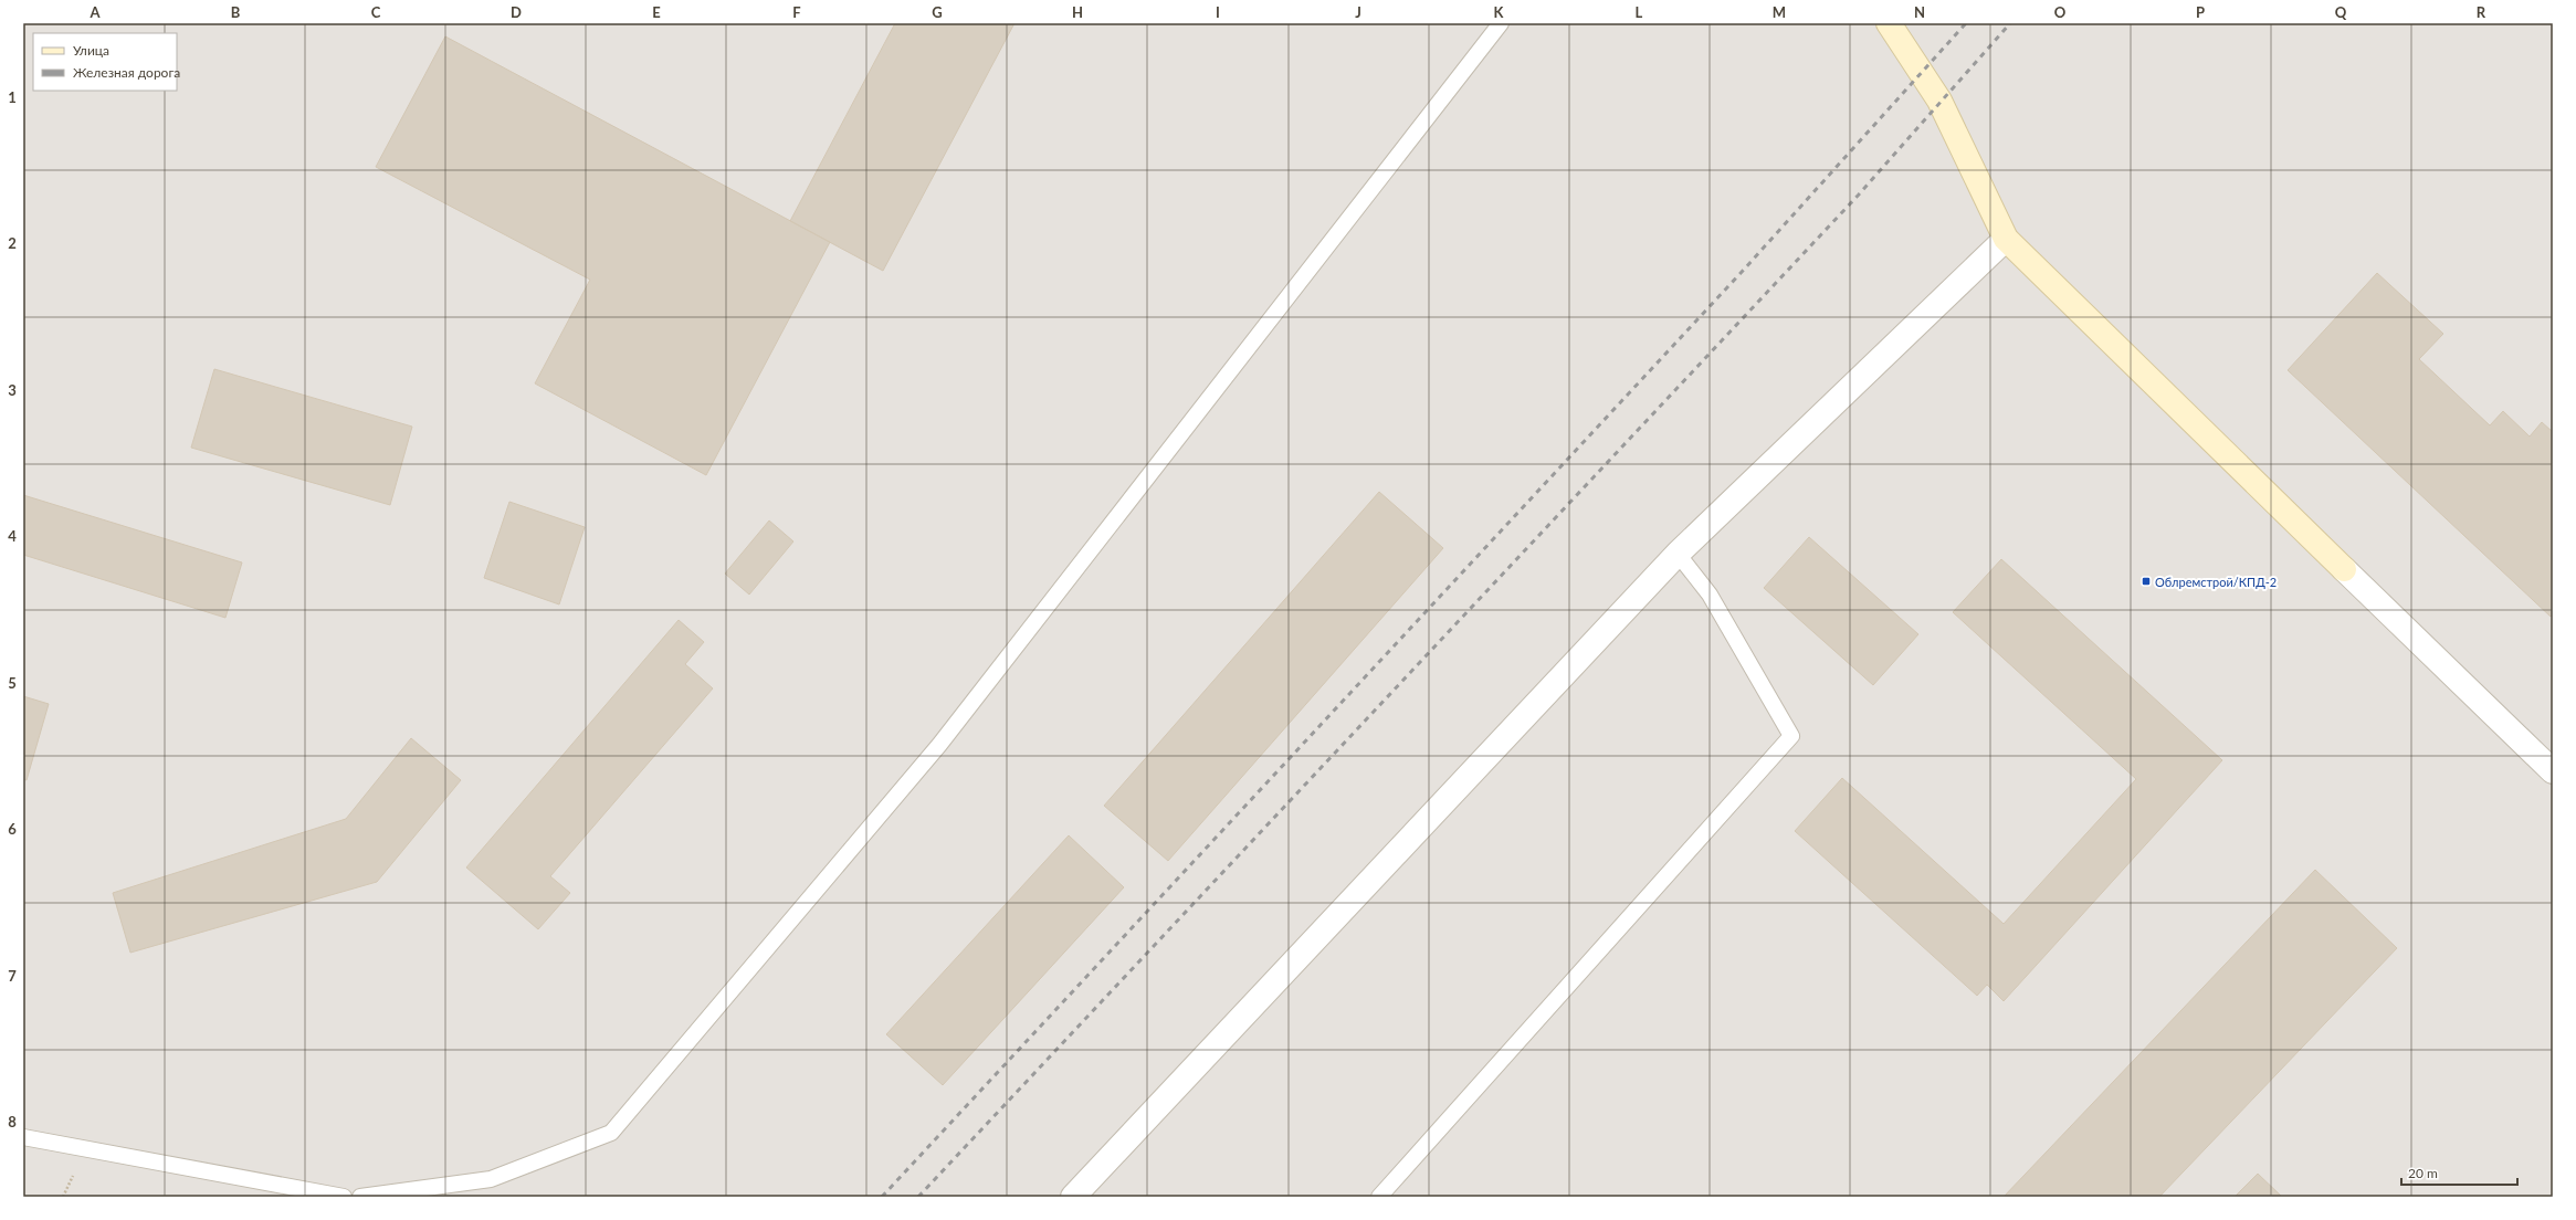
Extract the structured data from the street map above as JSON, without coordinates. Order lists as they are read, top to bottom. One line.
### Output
{"places":{"transit":["Облремстрой/КПД-2"]},"legend":["Улица","Железная дорога"],"scale_bar":"20 m","grid":{"columns":["A","B","C","D","E","F","G","H","I","J","K","L","M","N","O","P","Q","R"],"rows":["1","2","3","4","5","6","7","8"]}}
